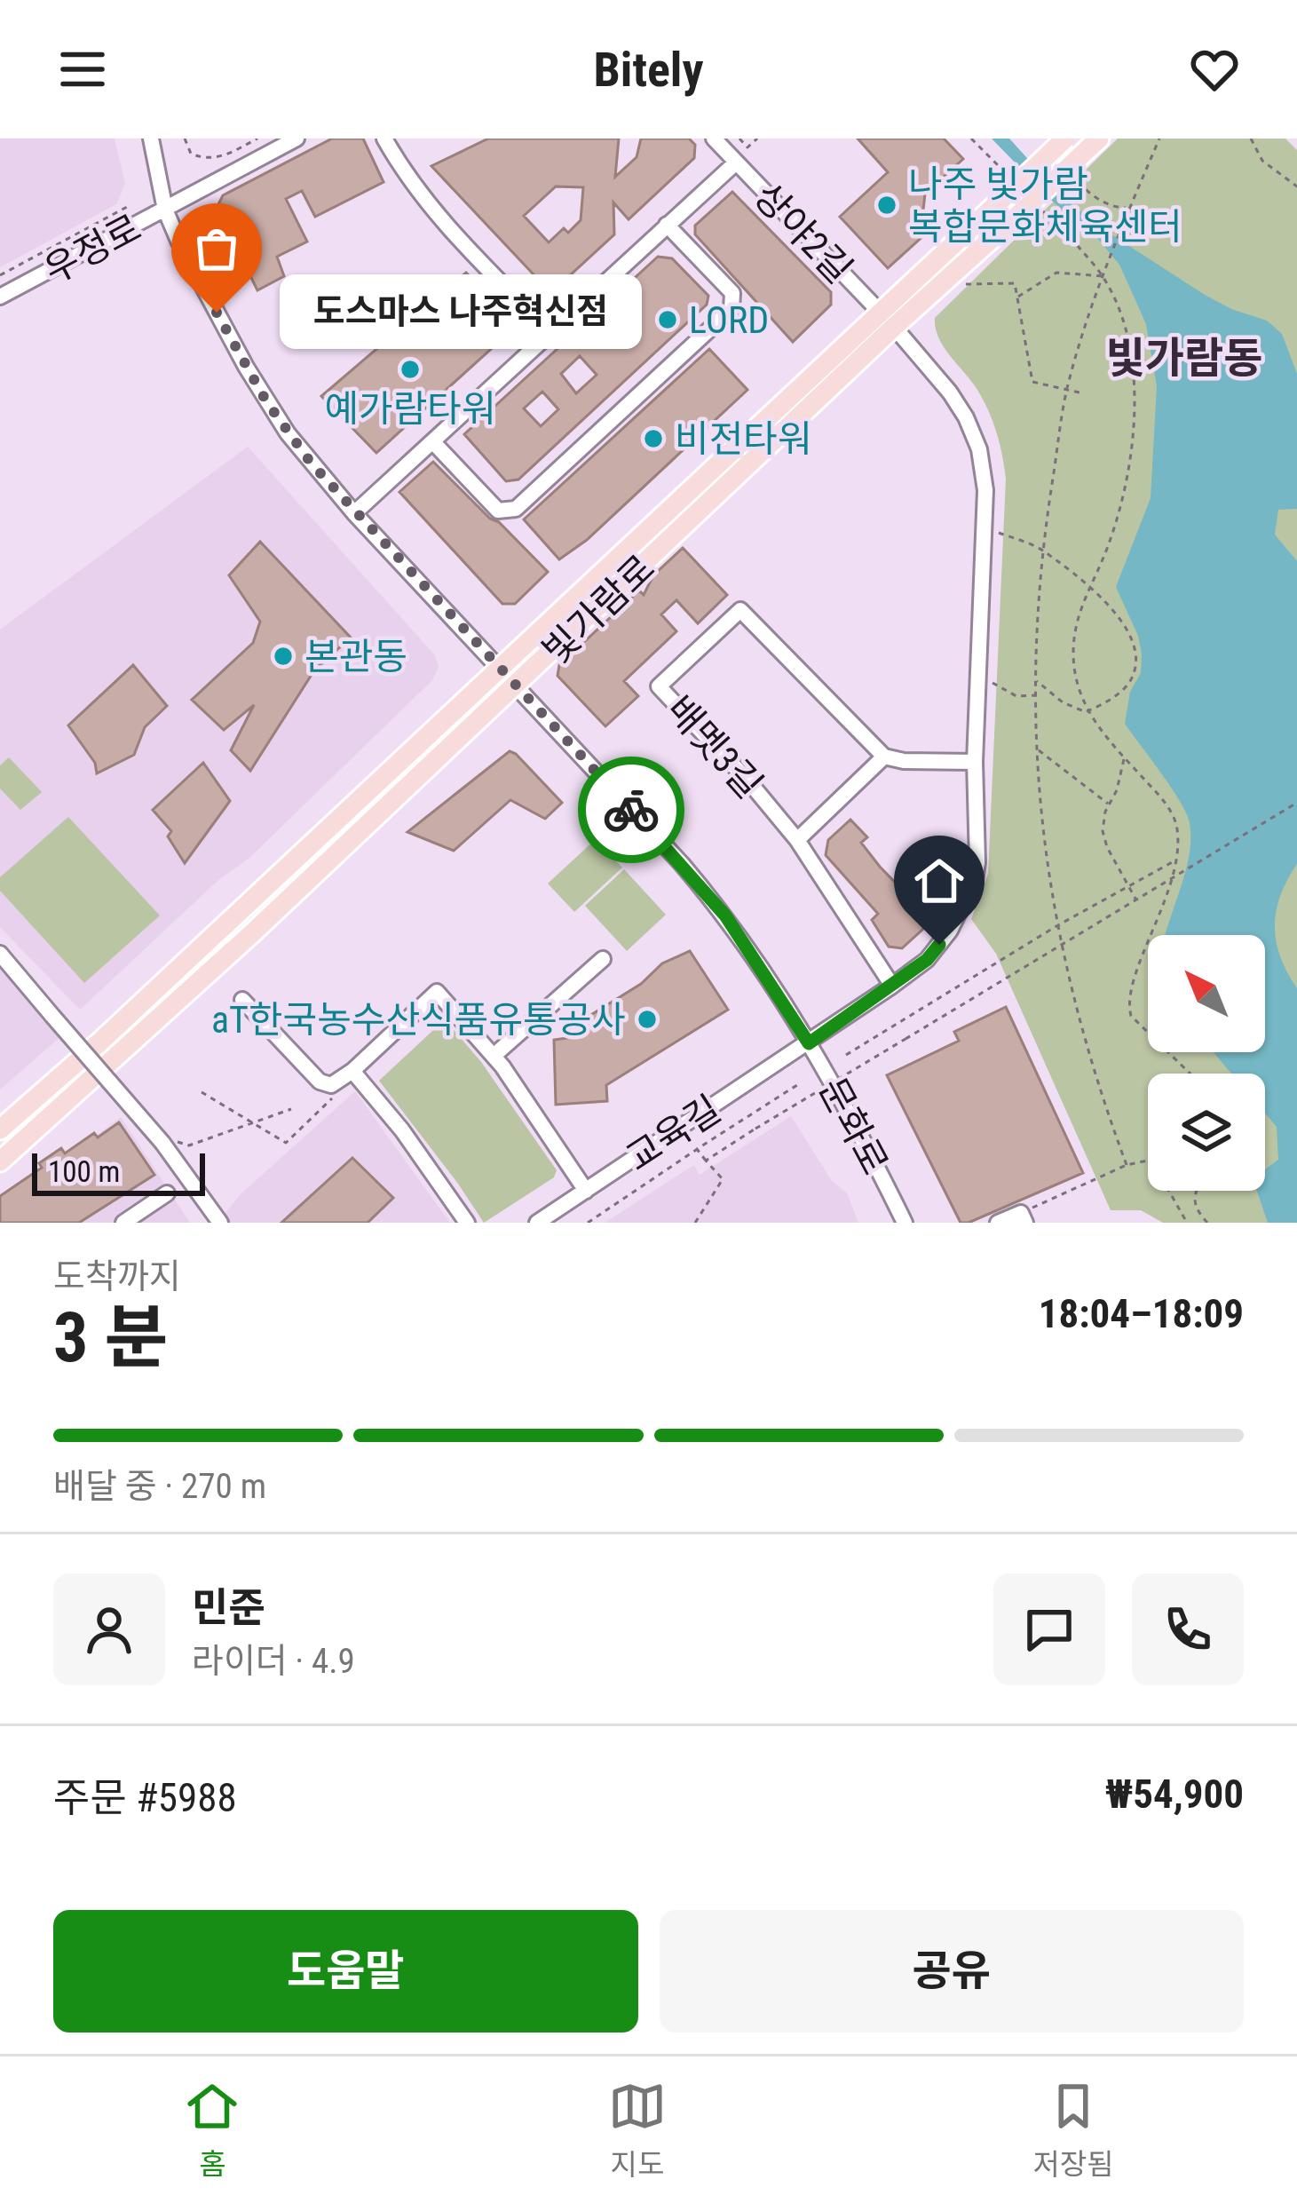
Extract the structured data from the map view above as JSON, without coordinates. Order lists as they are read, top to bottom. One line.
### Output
{"streets":{"main road":["빛가람로"],"street":["상야2길","우정로","배멧3길","문화로","교육길"]},"crossings":[["상야2길","빛가람로"],["우정로","문화로"],["빛가람로","문화로"],["문화로","교육길"]],"districts":["빛가람동"],"places":["나주 빛가람 복합문화체육센터","도스마스 나주혁신점","LORD","예가람타워","비전타워","본관동","aT한국농수산식품유통공사"],"scale_bar":"100 m","north":"top left","page":{"header":"Bitely","bubble":"도스마스 나주혁신점","scale":"100 m","heading":["3 분","도착까지","18:04–18:09"],"panel":["민준","라이더 · 4.9","주문 #5988","₩54,900"],"bar":"배달 중 · 270 m","buttons":["도움말","공유"],"tabs":["홈","지도","저장됨"]}}
